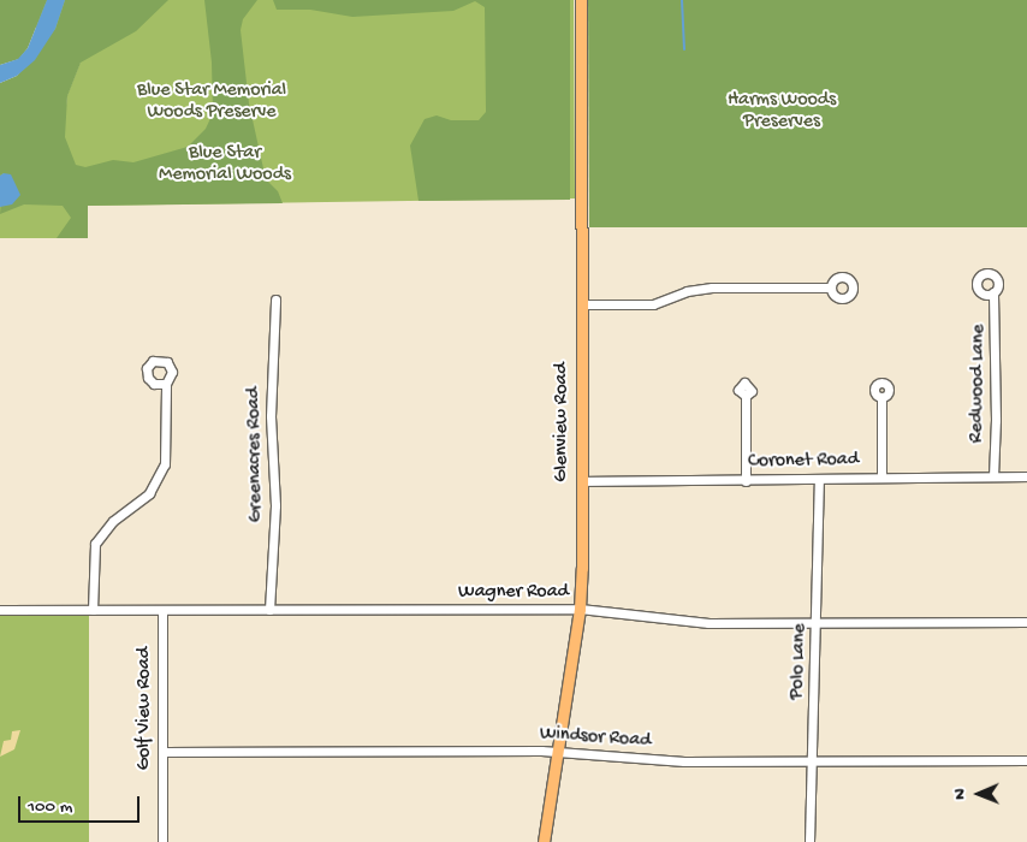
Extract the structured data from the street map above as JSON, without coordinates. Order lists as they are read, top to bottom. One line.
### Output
{"streets":{"main road":["Glenview Road"],"street":["Redwood Lane","Greenacres Road","Coronet Road","Wagner Road","Polo Lane","Golf View Road","Windsor Road"]},"crossings":[["Redwood Lane","Coronet Road"],["Glenview Road","Coronet Road"],["Glenview Road","Wagner Road"],["Glenview Road","Windsor Road"],["Greenacres Road","Wagner Road"],["Coronet Road","Polo Lane"],["Wagner Road","Polo Lane"],["Wagner Road","Golf View Road"],["Polo Lane","Windsor Road"],["Golf View Road","Windsor Road"]],"parks":["Blue Star Memorial Woods Preserve","Harms Woods Preserves","Blue Star Memorial Woods"],"scale_bar":"100 m","north":"left"}
